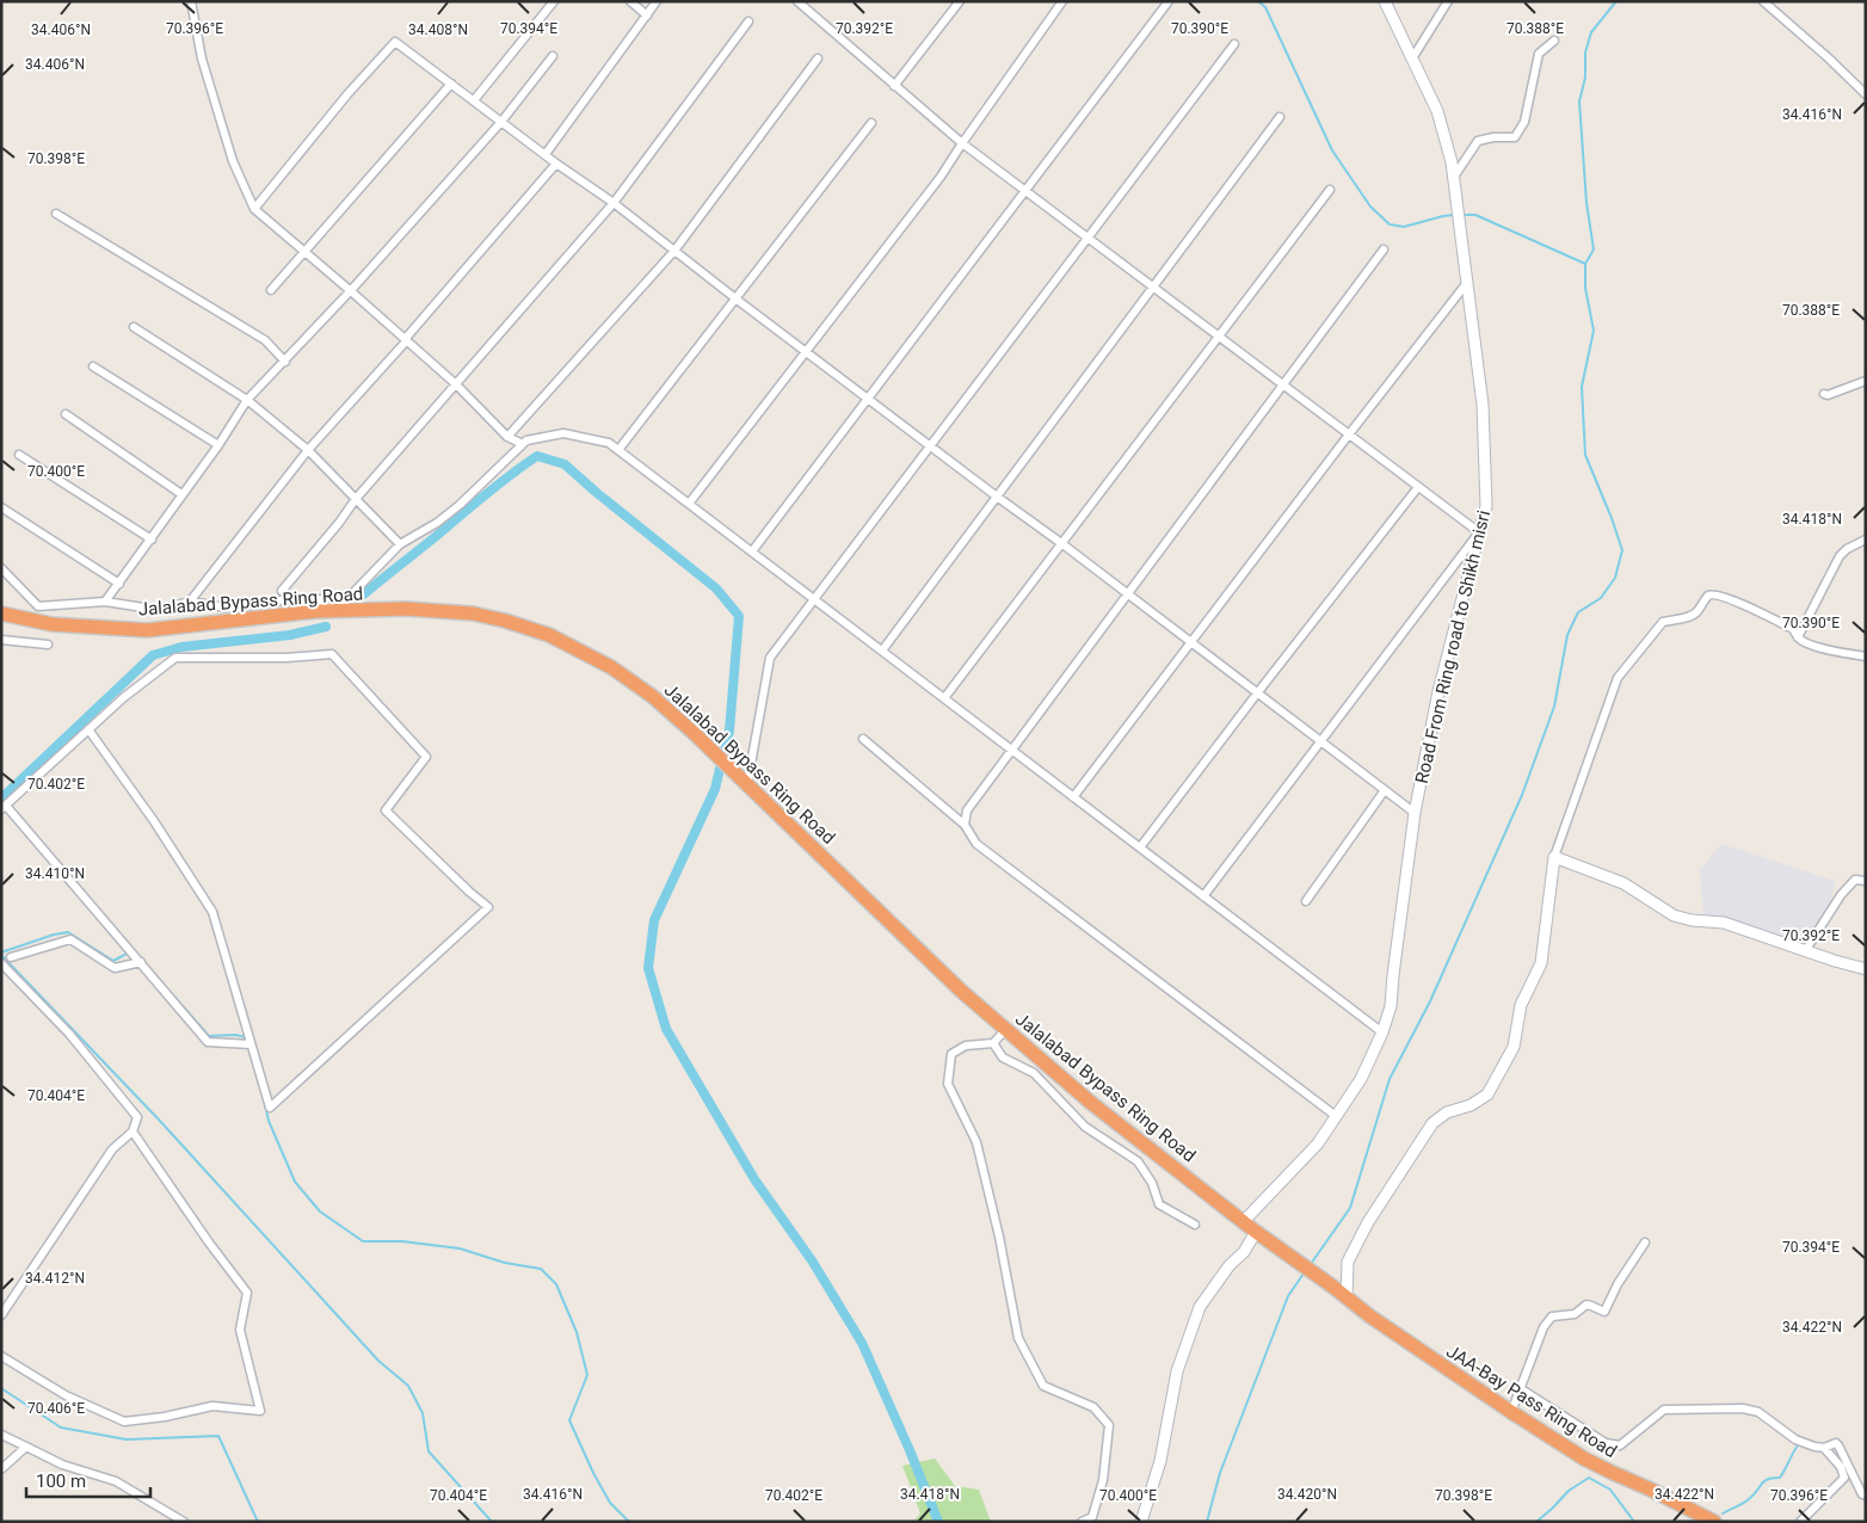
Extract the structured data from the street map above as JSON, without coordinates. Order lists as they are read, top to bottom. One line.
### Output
{"streets":{"highway":["Jalalabad Bypass Ring Road","JAA-Bay Pass Ring Road"],"street":["Road From Ring road to Shikh misri"]},"crossings":[["Jalalabad Bypass Ring Road","Road From Ring road to Shikh misri"],["Jalalabad Bypass Ring Road","JAA-Bay Pass Ring Road"]],"scale_bar":"100 m","coordinates":["70.396°E","70.394°E","70.388°E","70.392°E","70.390°E","34.406°N","34.408°N","34.416°N","70.398°E","70.400°E","34.418°N","70.402°E","34.410°N","70.404°E","34.412°N","34.422°N","70.406°E","34.420°N"]}
